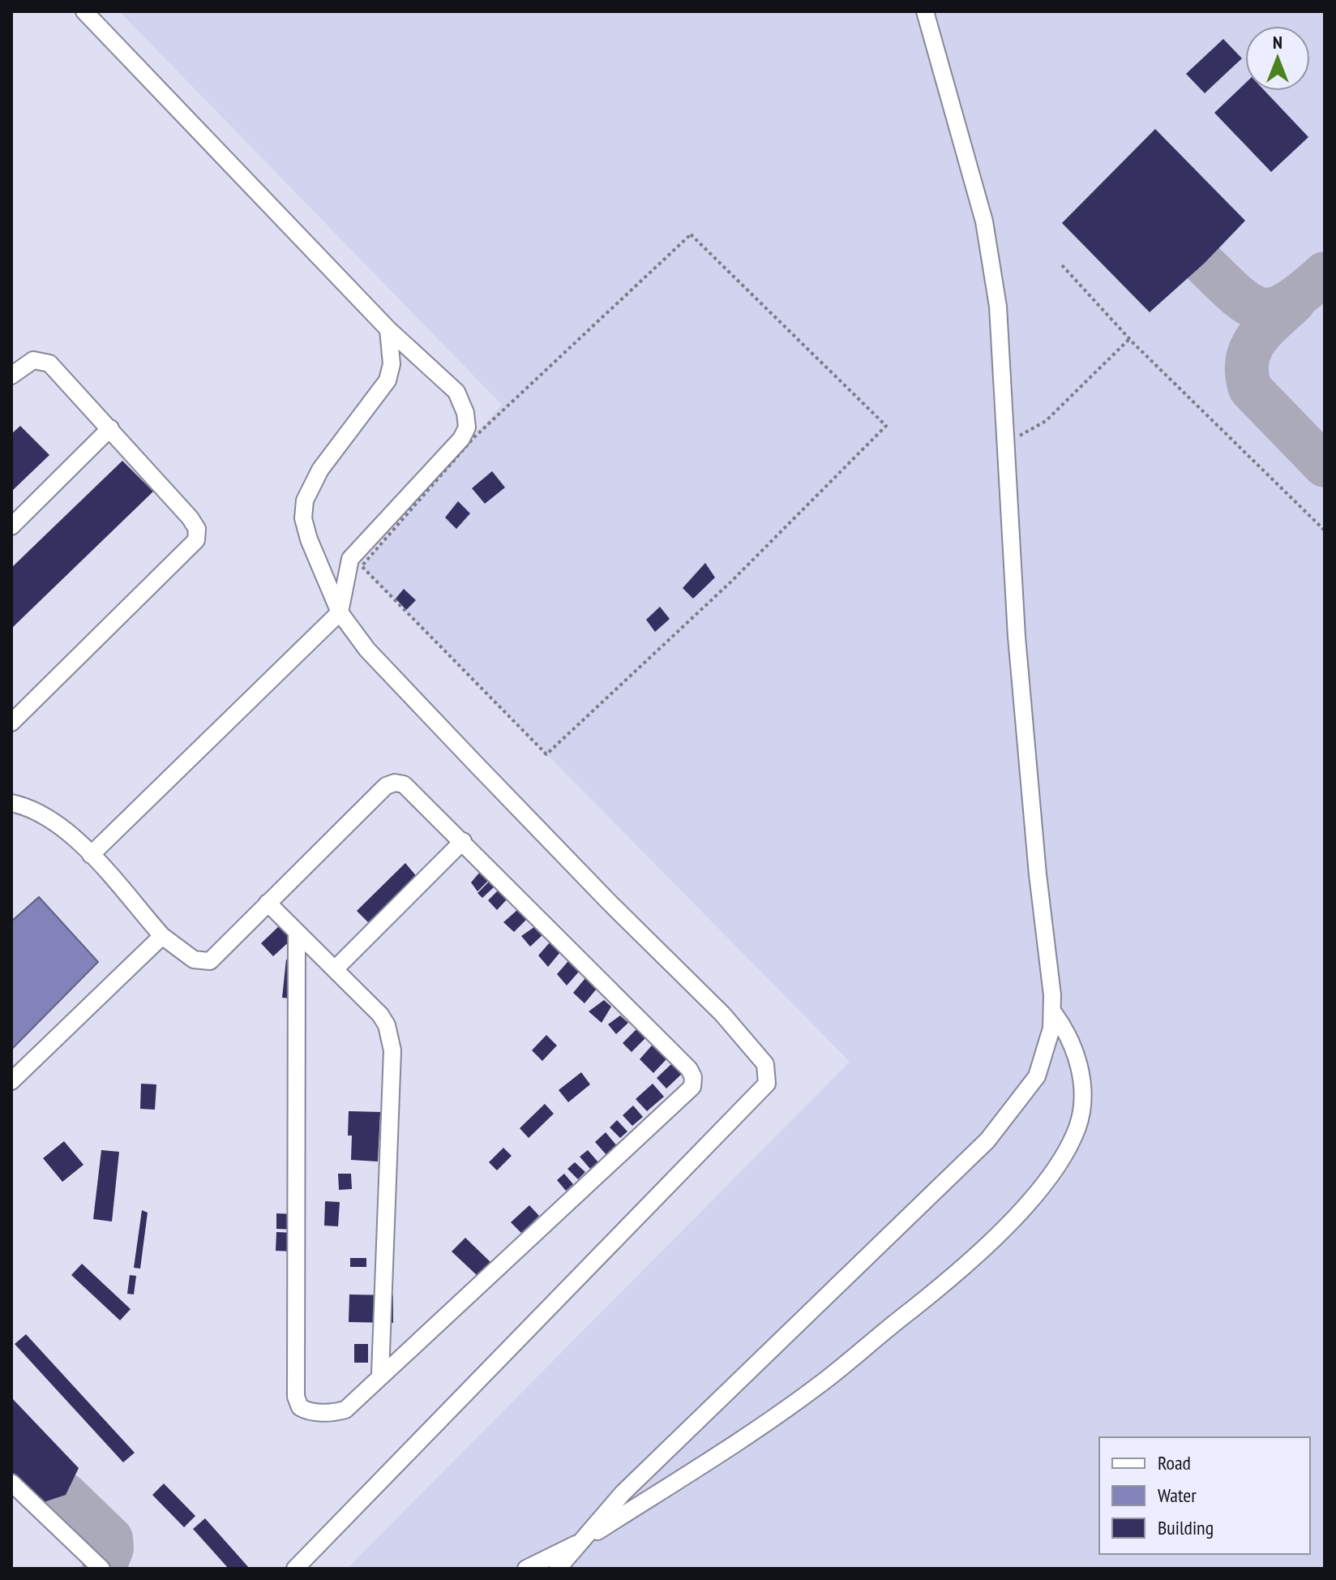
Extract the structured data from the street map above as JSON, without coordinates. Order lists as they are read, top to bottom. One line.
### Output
{"legend":["Road","Water","Building"],"north":"top"}
